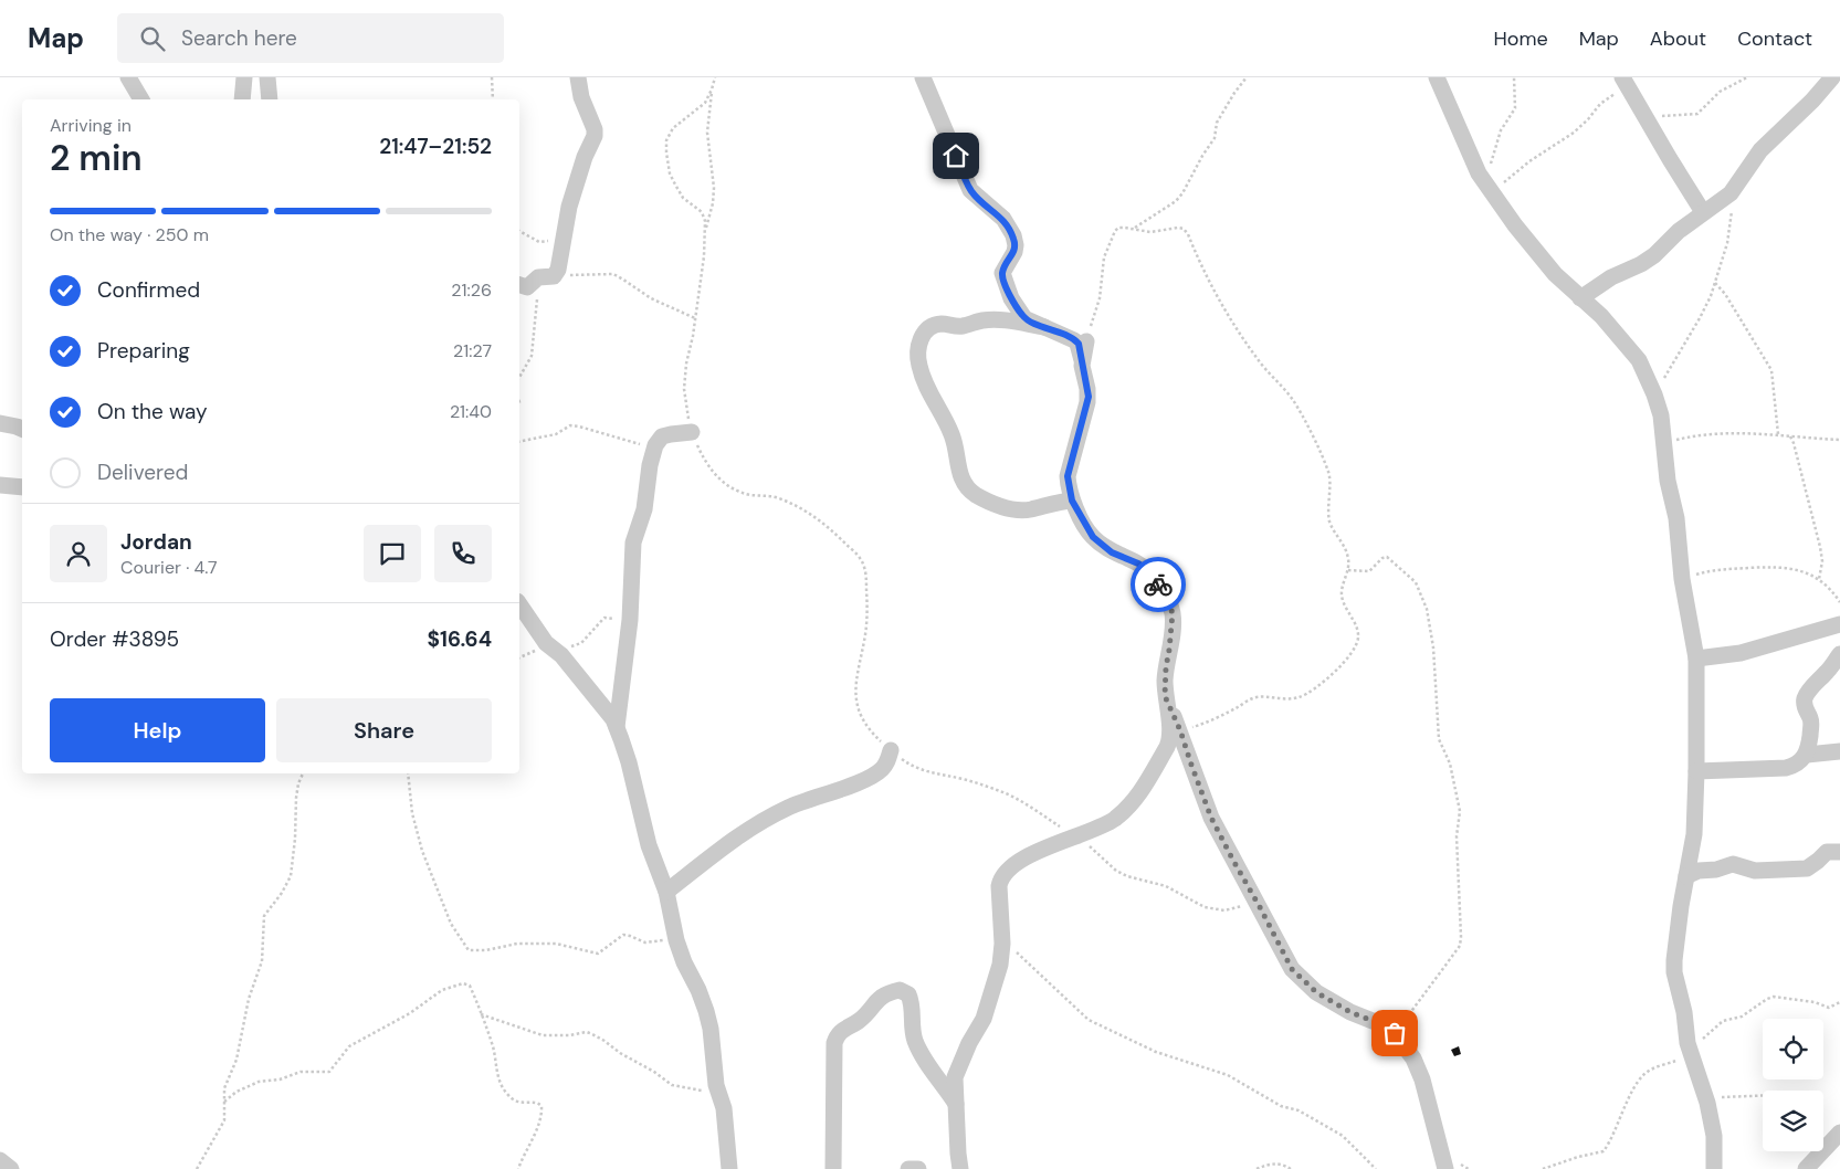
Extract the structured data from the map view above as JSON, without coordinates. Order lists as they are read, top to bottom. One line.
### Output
{"page":{"header":"Map","search":"Search here","nav":["Home","Map","About","Contact"],"heading":["2 min","Arriving in","21:47–21:52"],"panel":["Jordan","Courier · 4.7","Order #3895","$16.64"],"bar":"On the way · 250 m","list":[["Confirmed","21:26"],["Preparing","21:27"],["On the way","21:40"],"Delivered"],"buttons":["Help","Share"]}}
